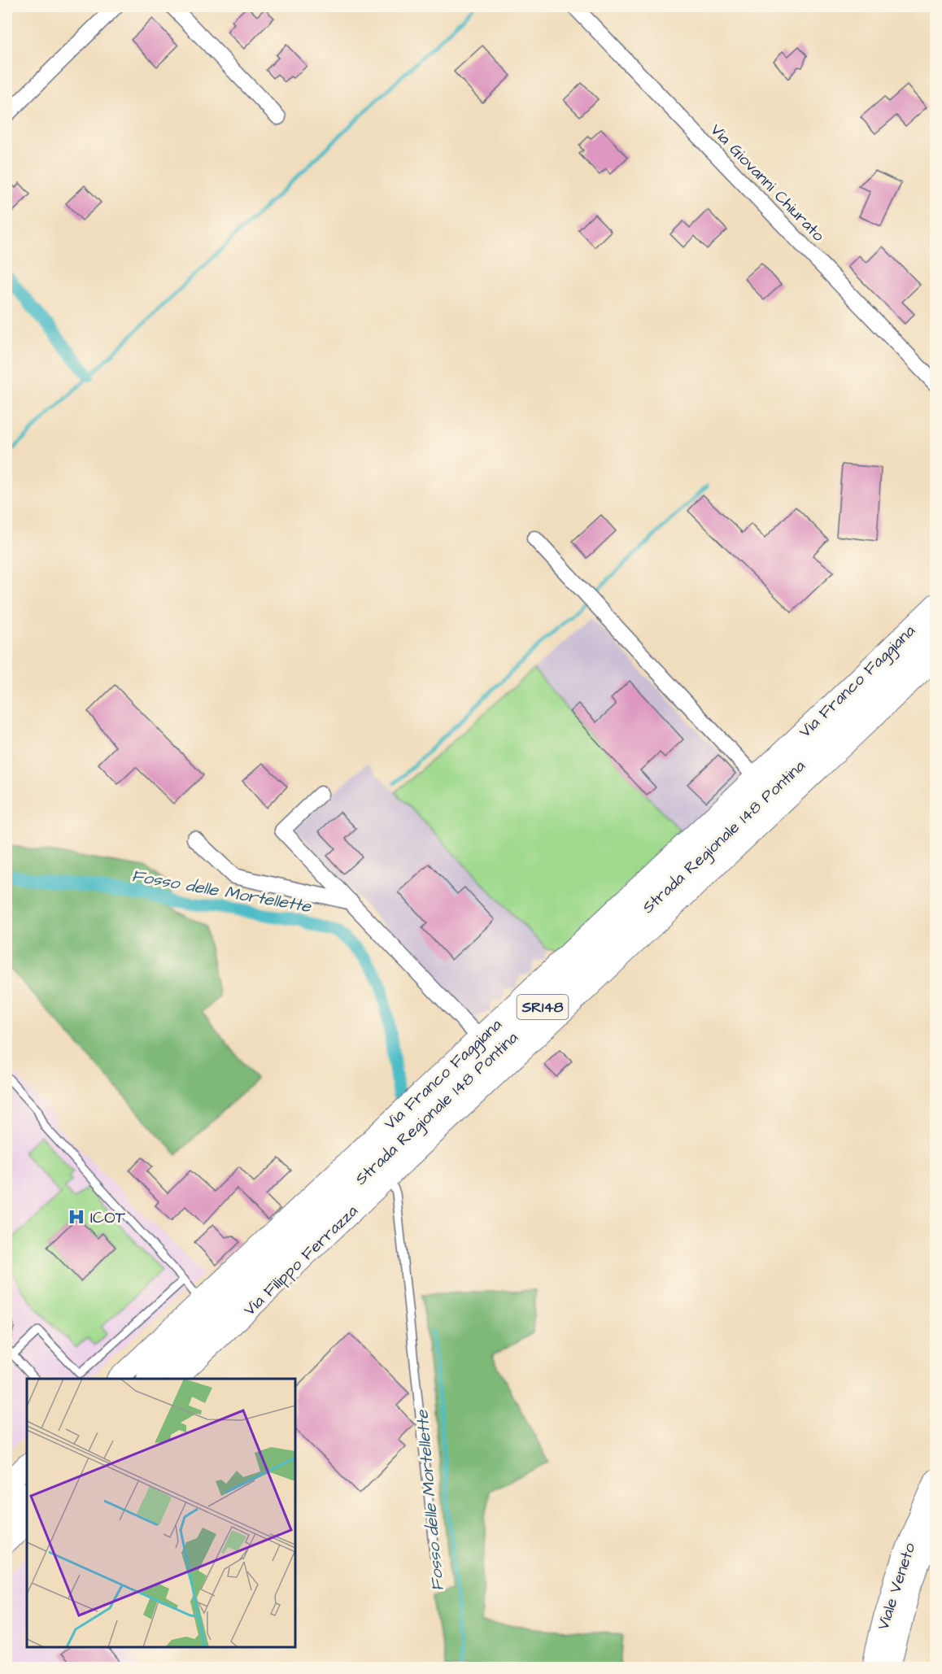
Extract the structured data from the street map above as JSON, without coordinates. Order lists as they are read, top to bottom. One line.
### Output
{"streets":{"main road":["Strada Regionale 148 Pontina","SR148"],"street":["Via Giovanni Chiurato","Via Franco Faggiana","Via Filippo Ferrazza","Viale Veneto"]},"water":["Fosso delle Mortellette"],"places":{"hospital":["ICOT"]}}
